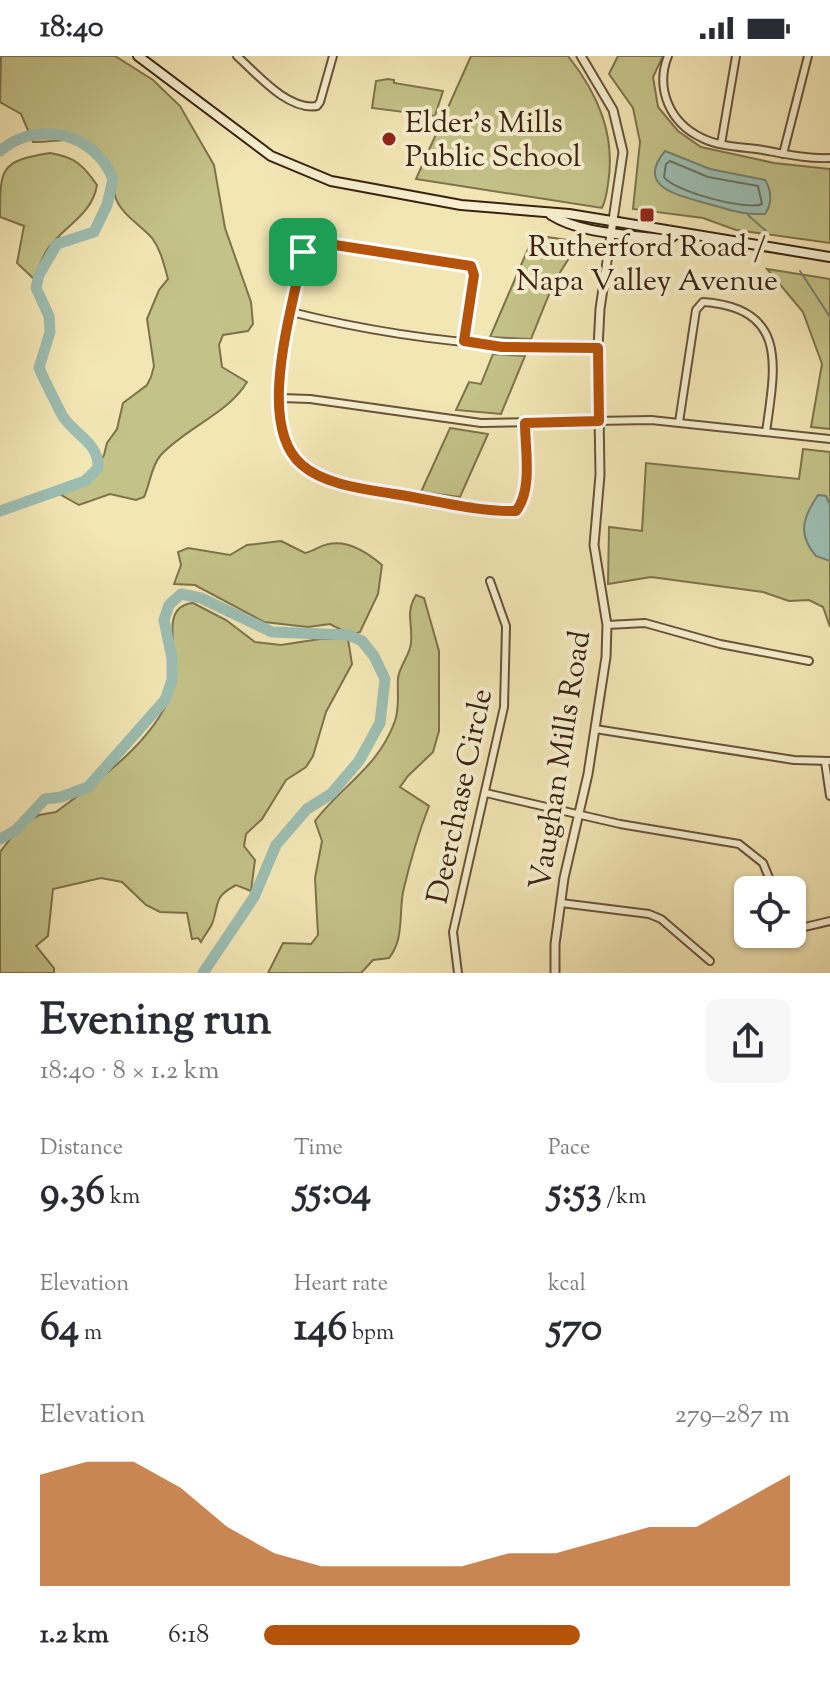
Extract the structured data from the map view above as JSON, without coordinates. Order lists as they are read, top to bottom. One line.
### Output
{"streets":{"street":["Vaughan Mills Road","Deerchase Circle"]},"places":{"other":["Elder's Mills Public School"],"transit":["Rutherford Road / Napa Valley Avenue"]},"page":{"status":"18:40","heading":["Evening run","18:40 · 8 × 1.2 km"],"stats":[["Distance","9.36 km"],["Time","55:04"],["Pace","5:53 /km"],["Elevation","64 m"],["Heart rate","146 bpm"],["kcal","570"]],"chart":["Elevation","279–287 m"],"list":[{"name":"1.2 km","note":"6:18"}]}}
